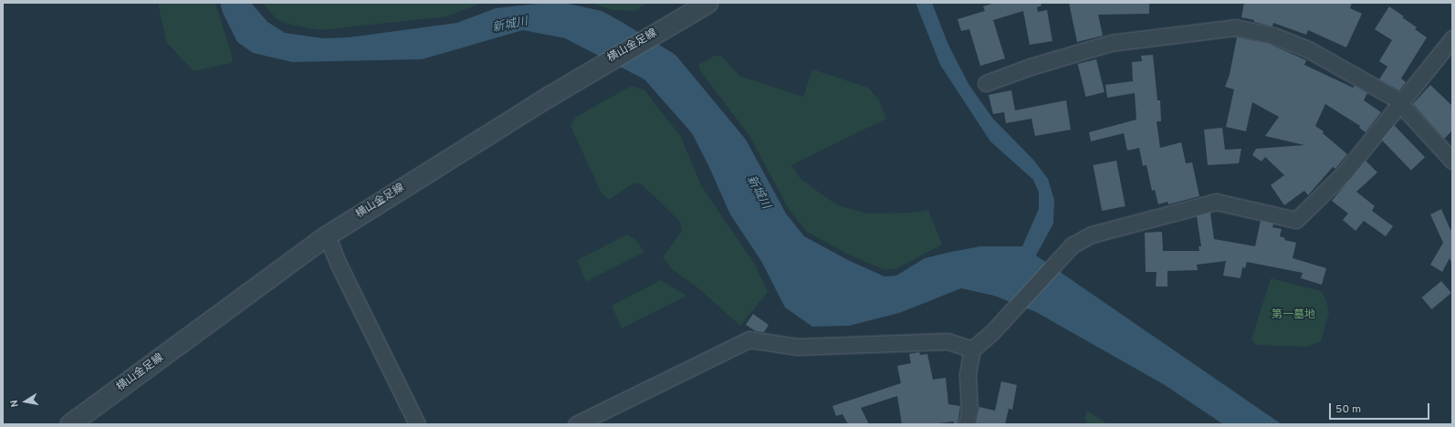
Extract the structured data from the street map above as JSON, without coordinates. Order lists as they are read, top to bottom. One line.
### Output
{"streets":{"street":["横山金足線"]},"water":["新城川"],"parks":["第一墓地"],"scale_bar":"50 m","north":"left"}
